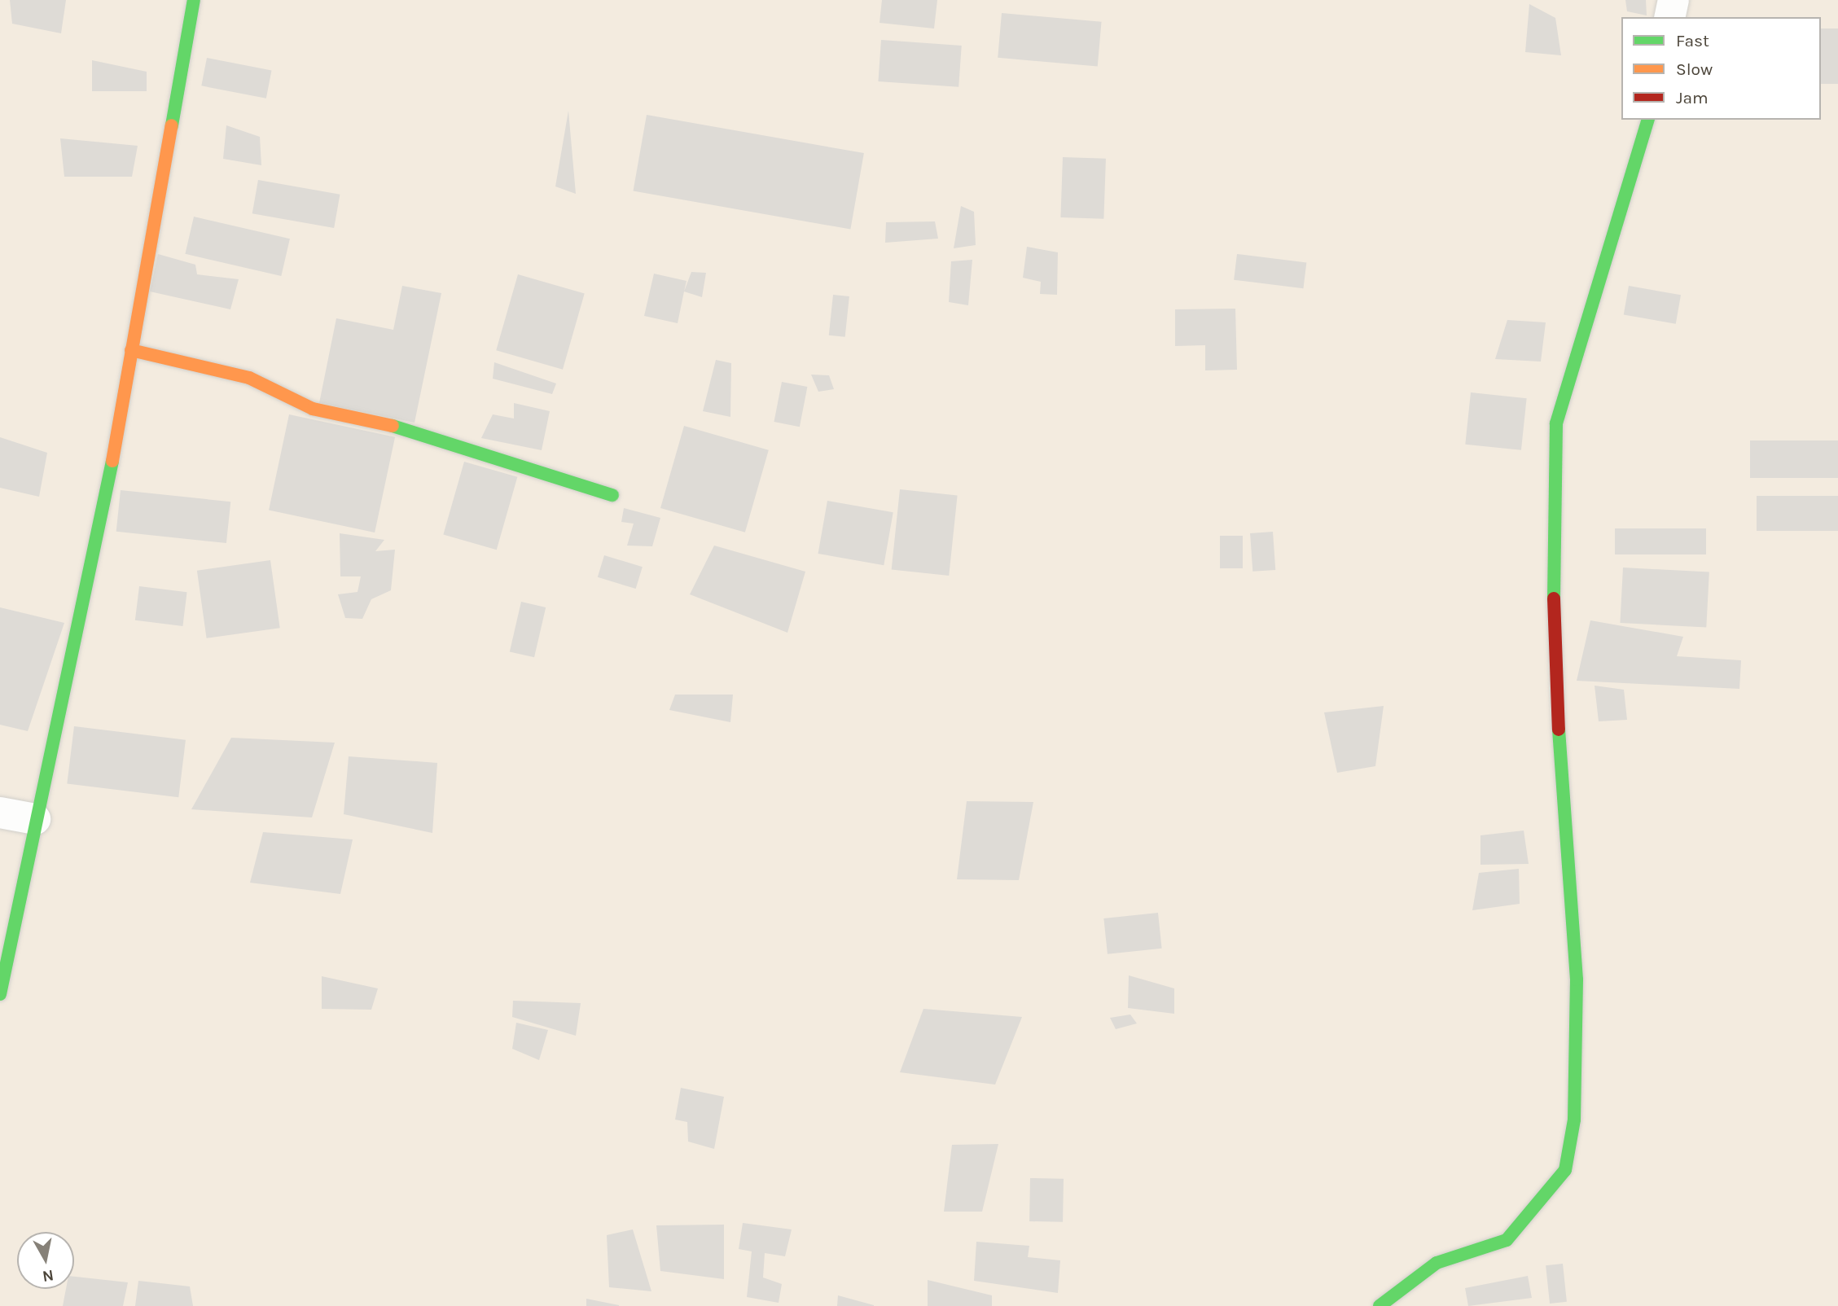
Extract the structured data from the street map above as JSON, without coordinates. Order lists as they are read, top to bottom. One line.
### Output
{"legend":["Fast","Slow","Jam"],"north":"bottom"}
